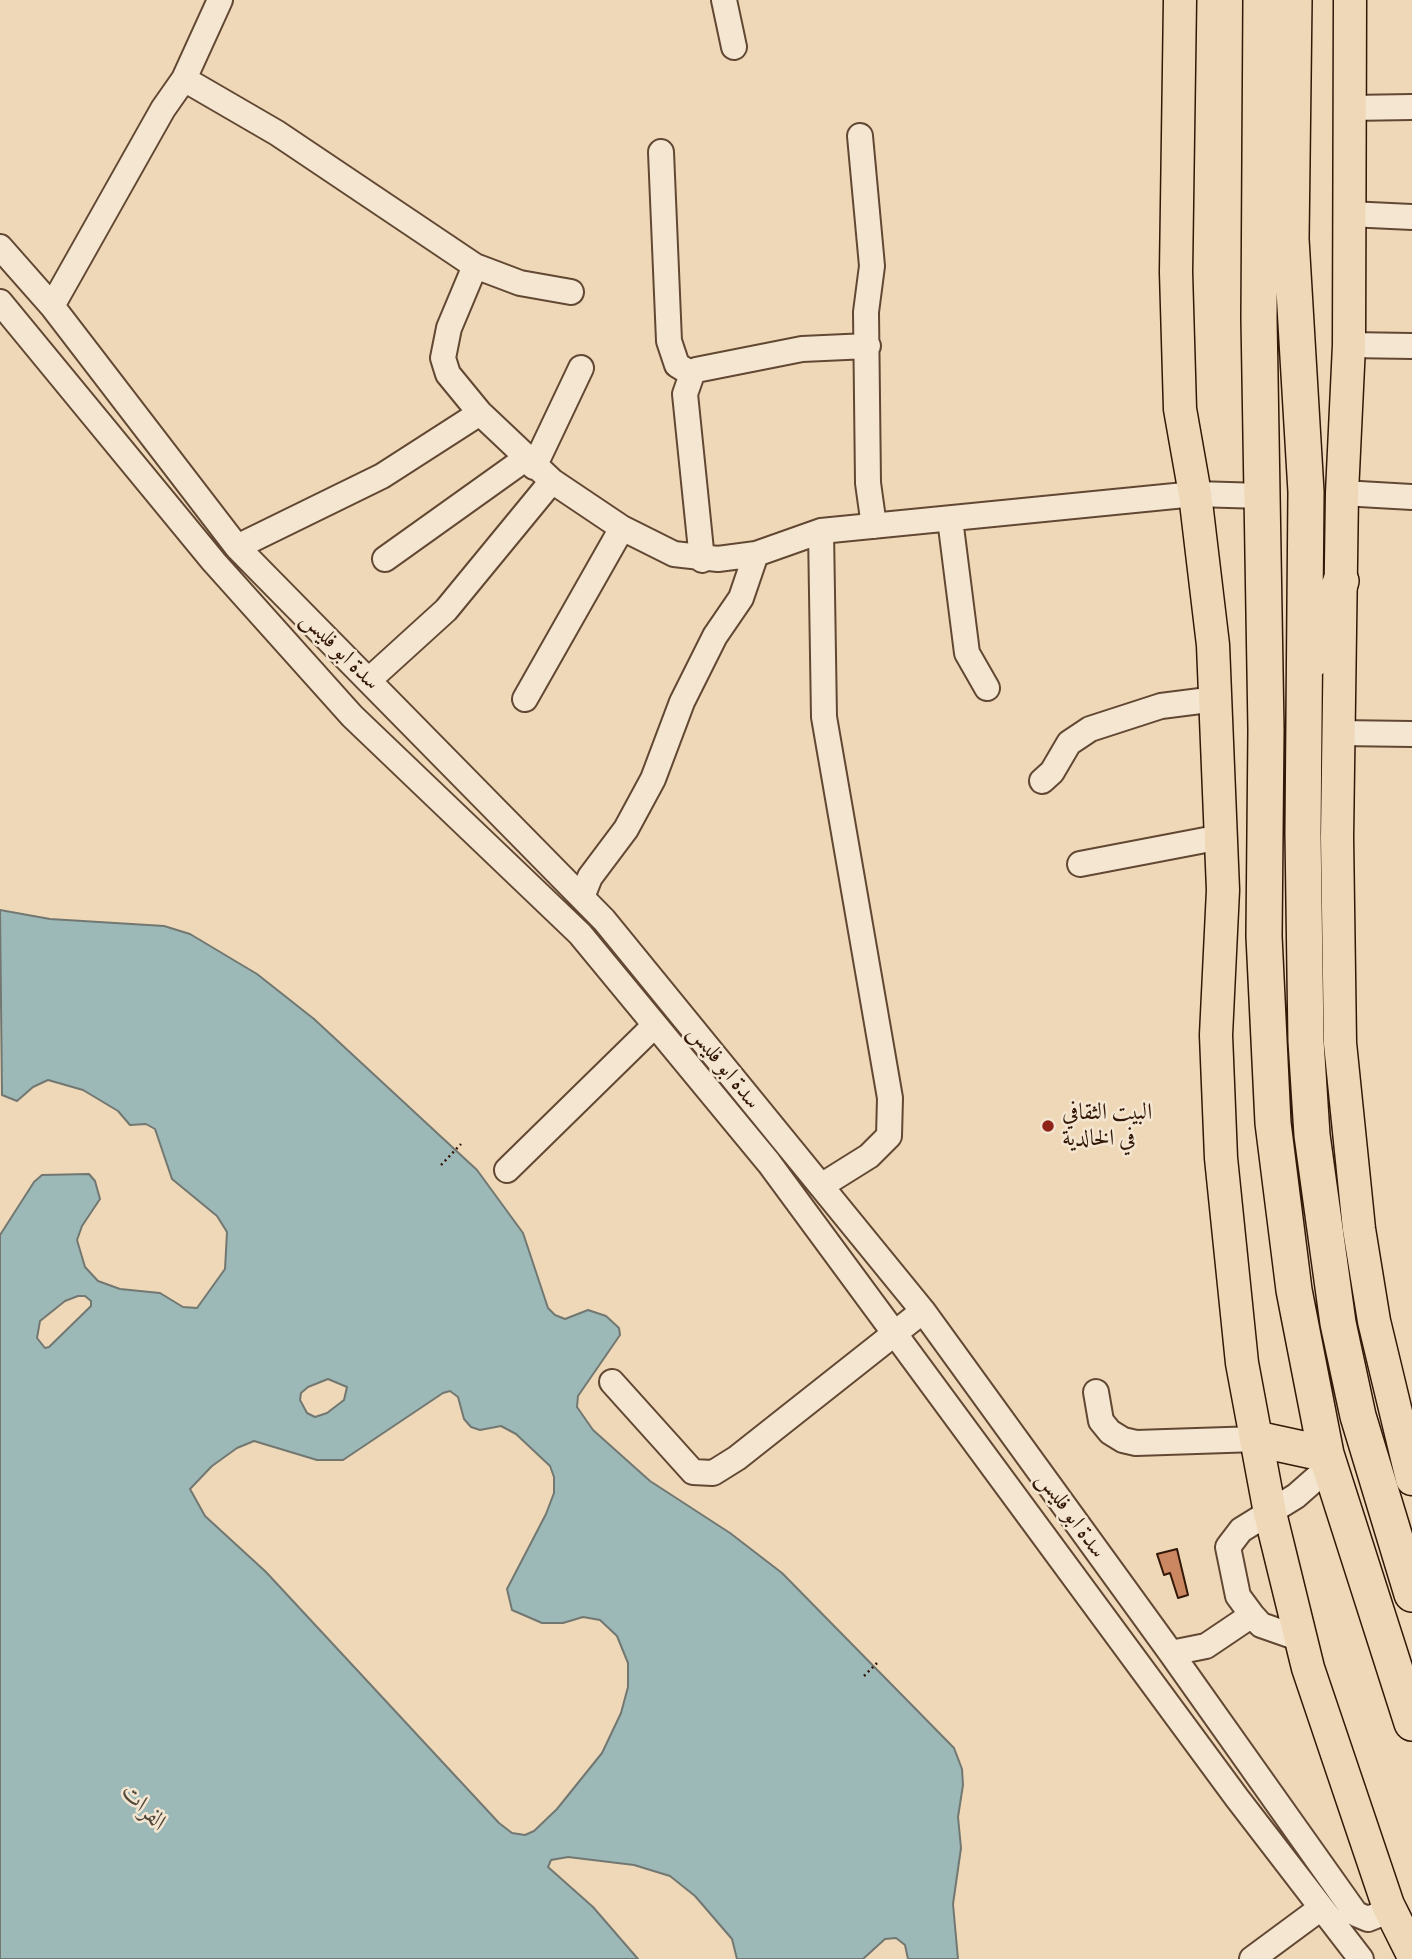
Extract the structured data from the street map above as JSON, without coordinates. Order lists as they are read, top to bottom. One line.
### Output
{"streets":{"street":["سدة ابو فليس"]},"water":["الفرات"],"places":["البيت الثقافي في الخالدية"]}
